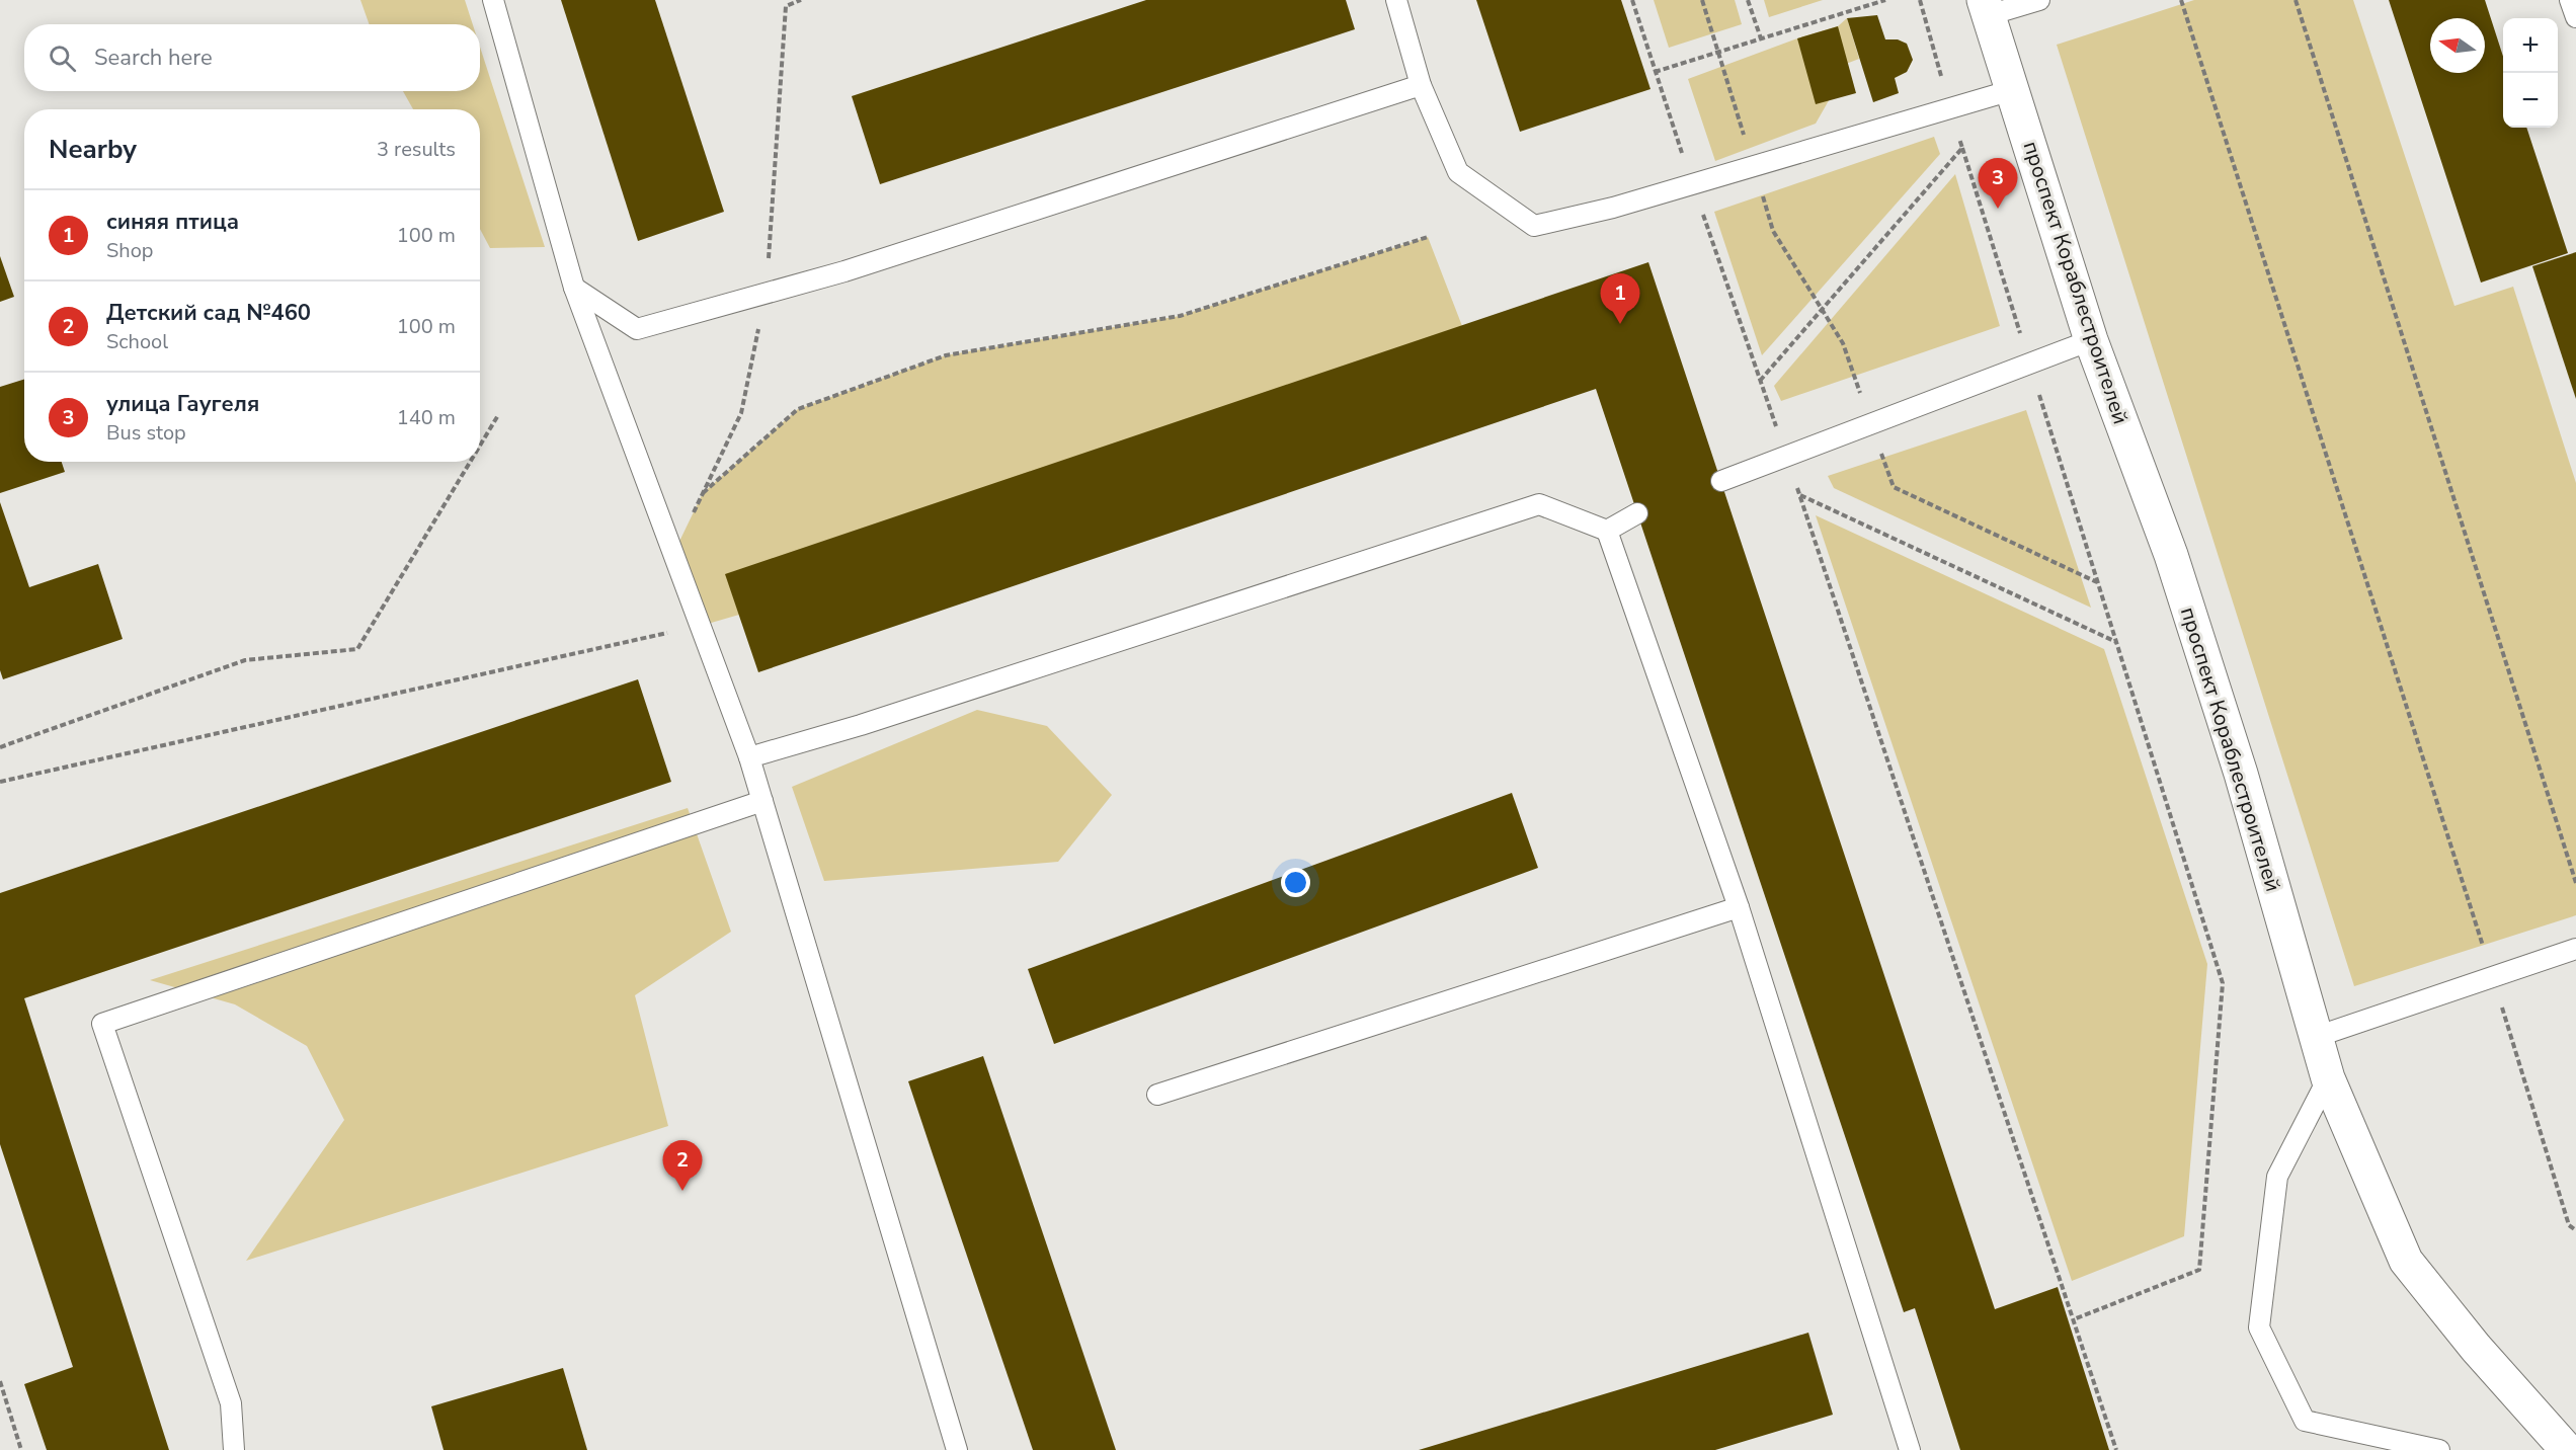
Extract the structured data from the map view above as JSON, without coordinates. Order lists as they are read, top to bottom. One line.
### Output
{"streets":{"street":["проспект Кораблестроителей"]},"north":"left","page":{"map_buttons":["+","−"],"search":"Search here","heading":["Nearby","3 results"],"pins":["3","1","2"],"list":[{"mark":"1","name":"синяя птица","note":"Shop","value":"100 m"},{"mark":"2","name":"Детский сад №460","note":"School","value":"100 m"},{"mark":"3","name":"улица Гаугеля","note":"Bus stop","value":"140 m"}]}}
